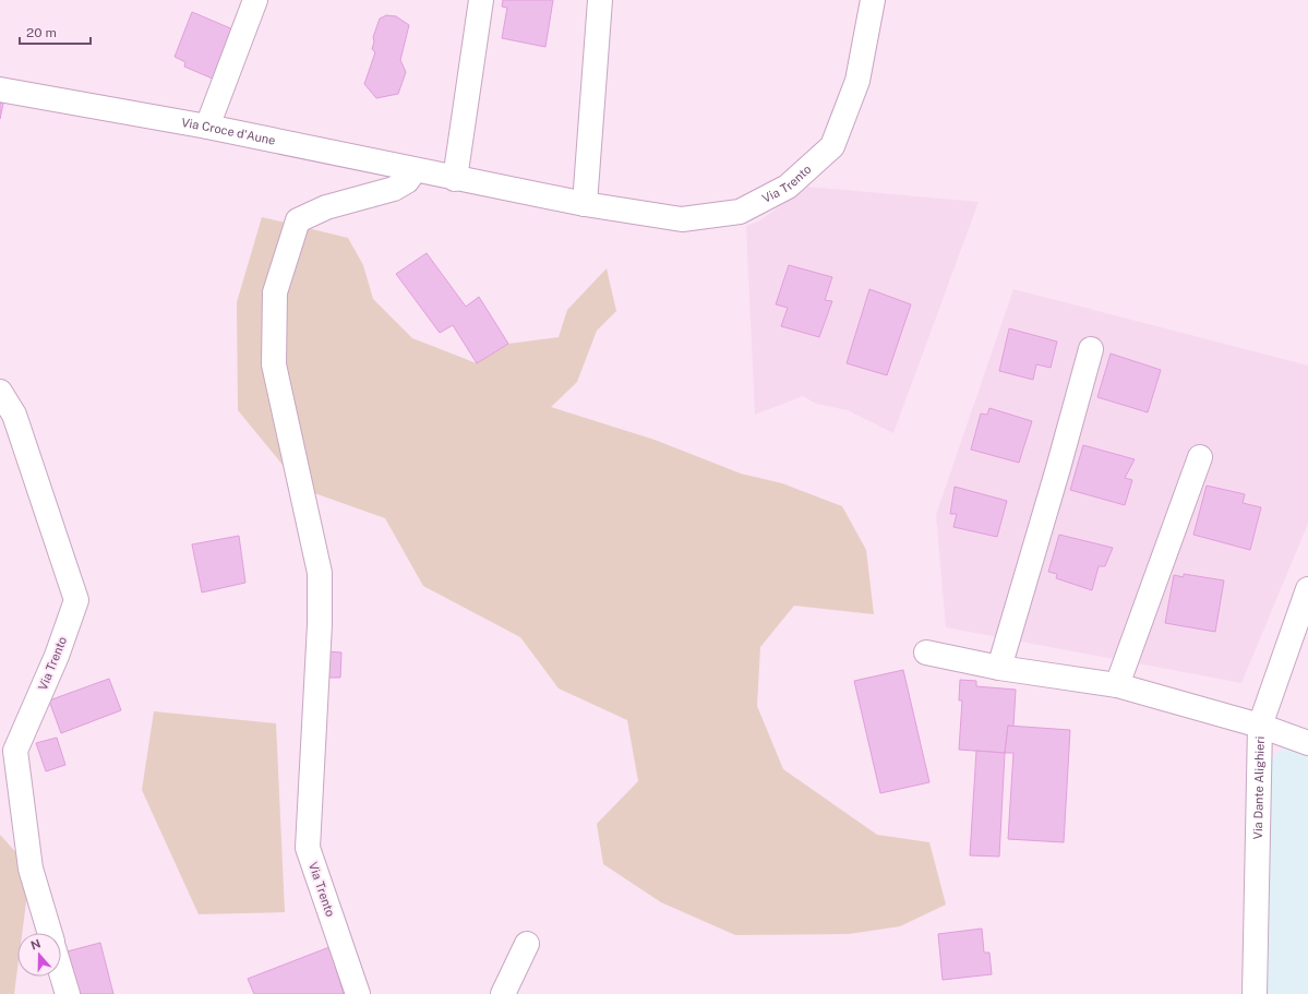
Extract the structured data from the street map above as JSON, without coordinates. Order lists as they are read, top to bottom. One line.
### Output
{"streets":{"street":["Via Croce d'Aune","Via Trento","Via Dante Alighieri"]},"crossings":[["Via Croce d'Aune","Via Trento"]],"scale_bar":"20 m","north":"top"}
